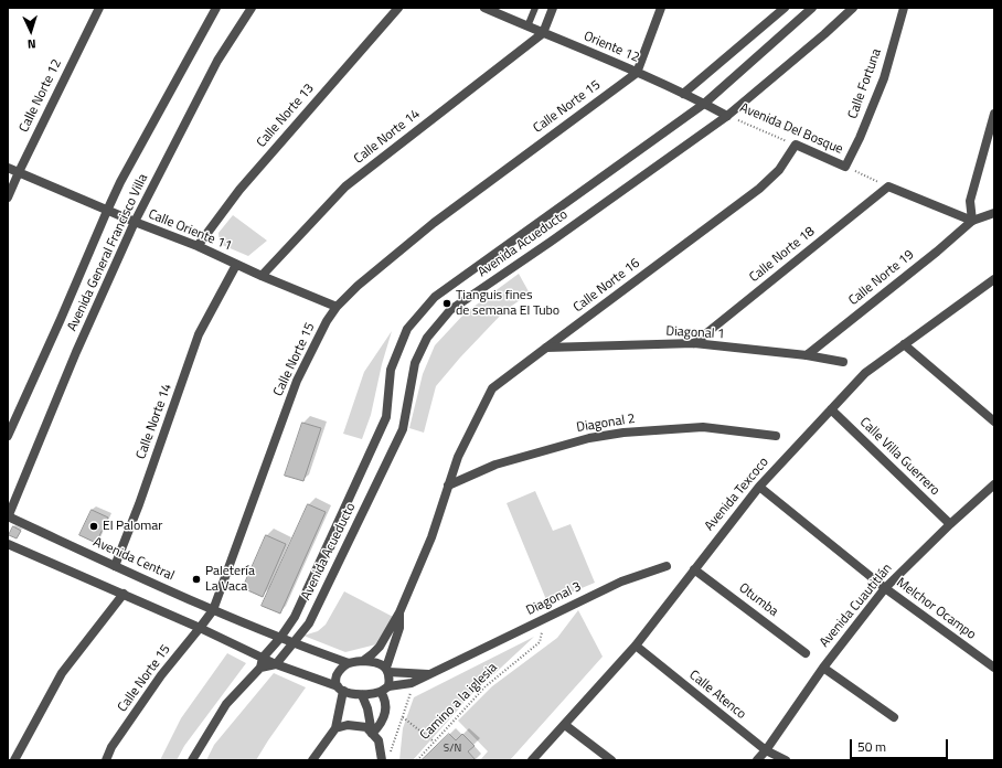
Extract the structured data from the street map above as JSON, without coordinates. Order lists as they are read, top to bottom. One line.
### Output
{"streets":{"street":["Oriente 12","Calle Fortuna","Calle Norte 12","Calle Norte 15","Calle Norte 13","Avenida Del Bosque","Calle Norte 14","Calle Oriente 11","Avenida Acueducto","Avenida General Francisco Villa","Calle Norte 18","Calle Norte 19","Calle Norte 16","Diagonal 1","Diagonal 2","Calle Villa Guerrero","Avenida Texcoco","Avenida Central","Diagonal 3","Otumba","Avenida Cuautitlán","Melchor Ocampo","Calle Atenco"],"path":["Camino a la iglesia"]},"crossings":[["Oriente 12","Calle Norte 15"],["Oriente 12","Avenida Del Bosque"],["Oriente 12","Calle Norte 14"],["Oriente 12","Avenida Acueducto"],["Calle Fortuna","Avenida Del Bosque"],["Calle Norte 12","Calle Oriente 11"],["Calle Norte 15","Calle Oriente 11"],["Calle Norte 15","Avenida Central"],["Calle Norte 13","Calle Oriente 11"],["Avenida Del Bosque","Avenida Acueducto"],["Avenida Del Bosque","Calle Norte 16"],["Calle Norte 14","Calle Oriente 11"],["Calle Norte 14","Avenida Central"],["Calle Oriente 11","Avenida General Francisco Villa"],["Avenida Acueducto","Avenida Central"],["Avenida General Francisco Villa","Avenida Central"],["Calle Norte 18","Diagonal 1"],["Calle Norte 19","Diagonal 1"],["Calle Norte 16","Diagonal 1"],["Calle Norte 16","Diagonal 2"],["Calle Norte 16","Avenida Central"],["Calle Norte 16","Diagonal 3"],["Calle Villa Guerrero","Avenida Texcoco"],["Calle Villa Guerrero","Avenida Cuautitlán"],["Avenida Texcoco","Otumba"],["Avenida Texcoco","Melchor Ocampo"],["Avenida Texcoco","Calle Atenco"],["Avenida Central","Diagonal 3"],["Diagonal 3","Camino a la iglesia"],["Avenida Cuautitlán","Melchor Ocampo"],["Avenida Cuautitlán","Calle Atenco"]],"places":["Tianguis fines de semana El Tubo","El Palomar","Paletería La Vaca"],"house_numbers":["S/N"],"scale_bar":"50 m","north":"bottom"}
